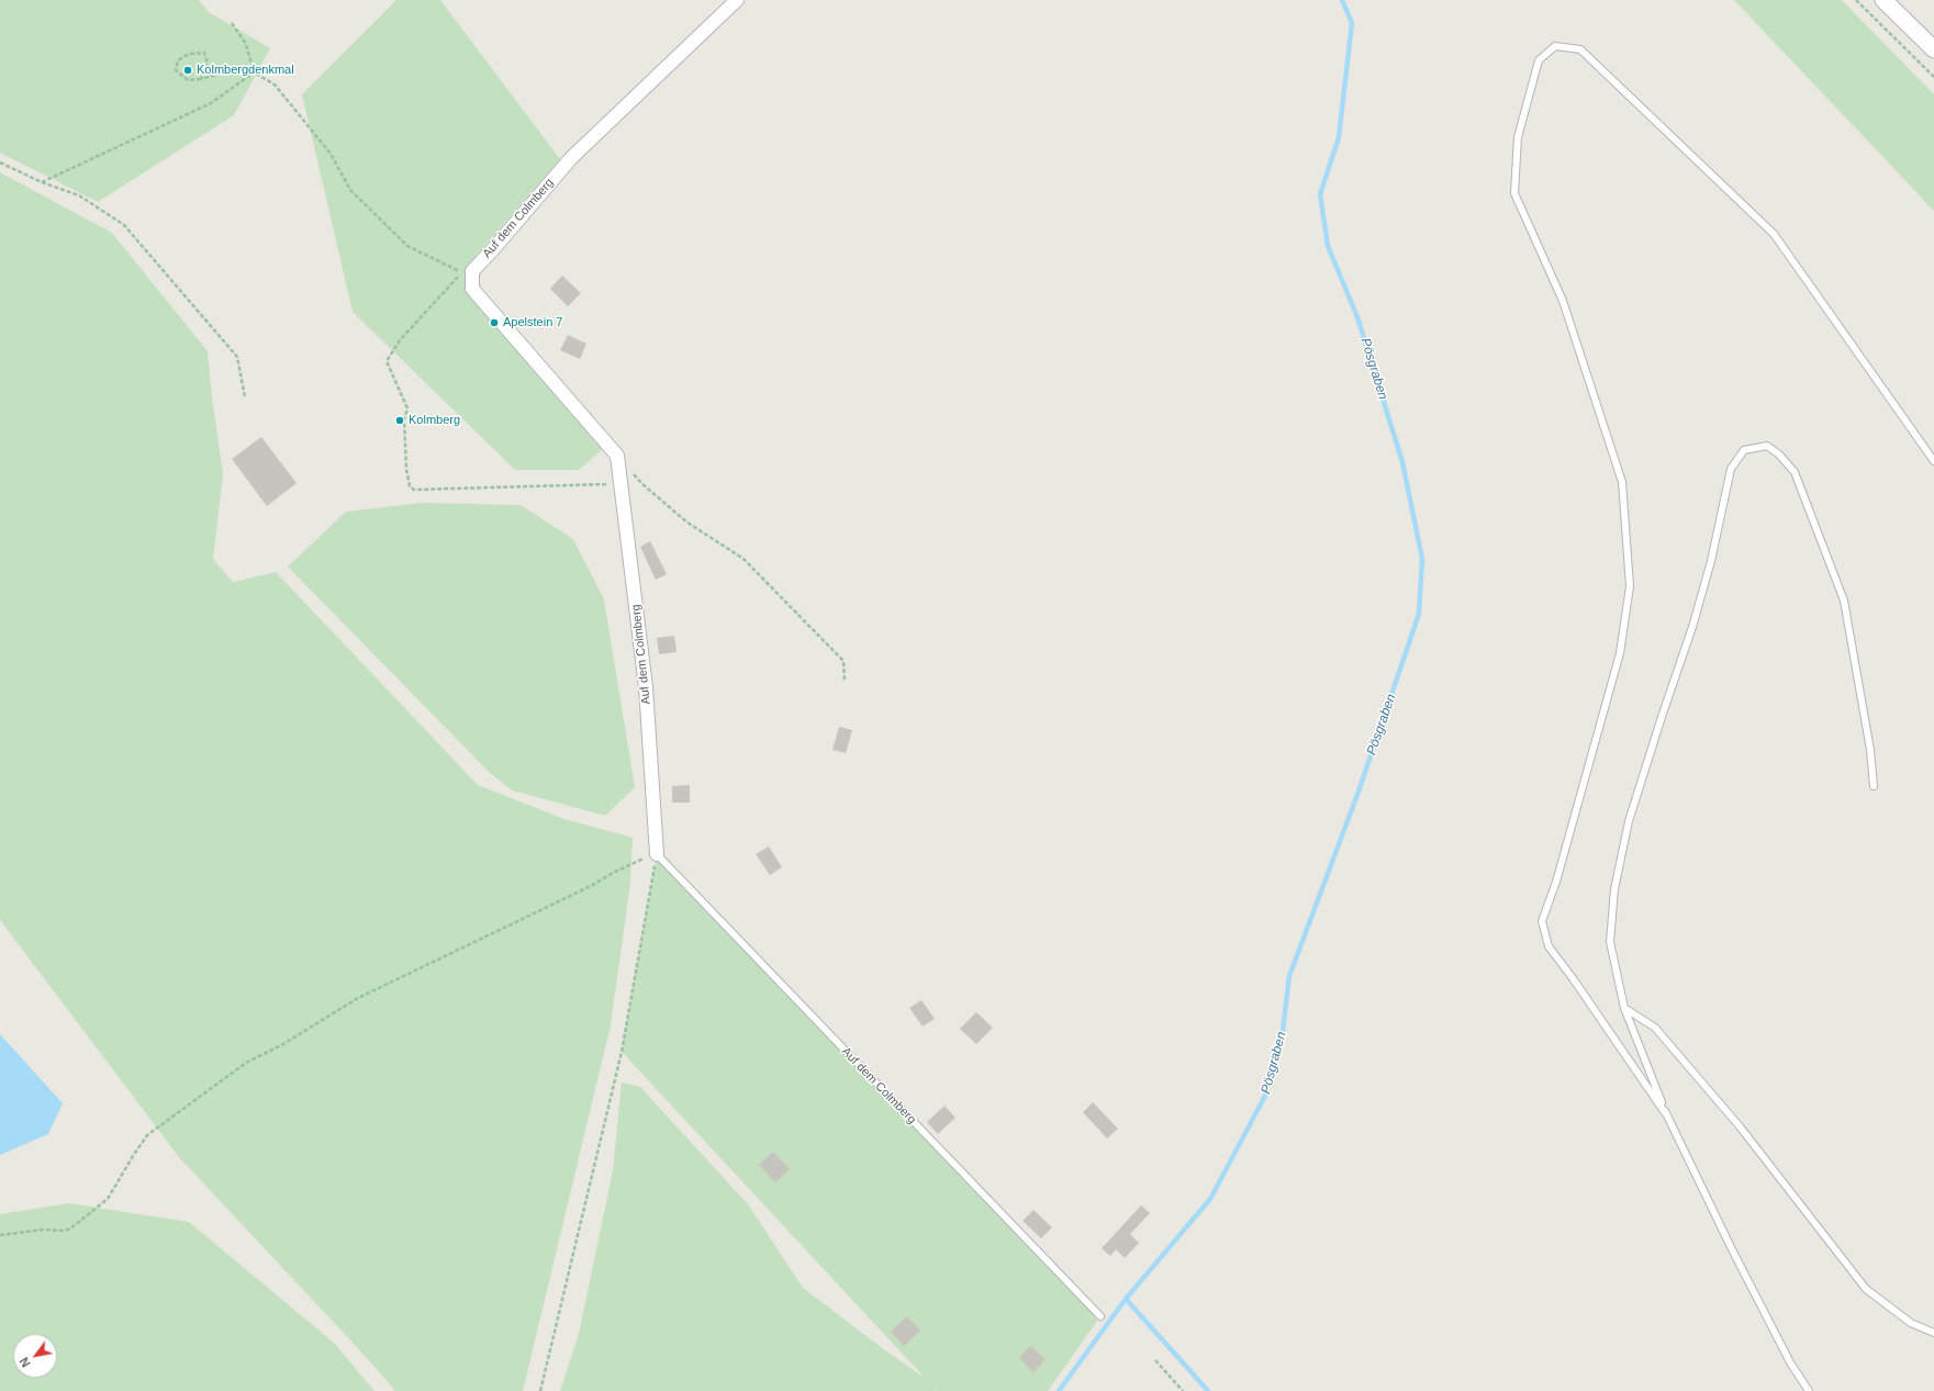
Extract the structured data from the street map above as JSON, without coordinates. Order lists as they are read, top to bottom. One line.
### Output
{"streets":{"street":["Auf dem Colmberg"]},"water":["Pösgraben"],"places":["Kolmbergdenkmal","Apelstein 7","Kolmberg"],"north":"bottom left"}
